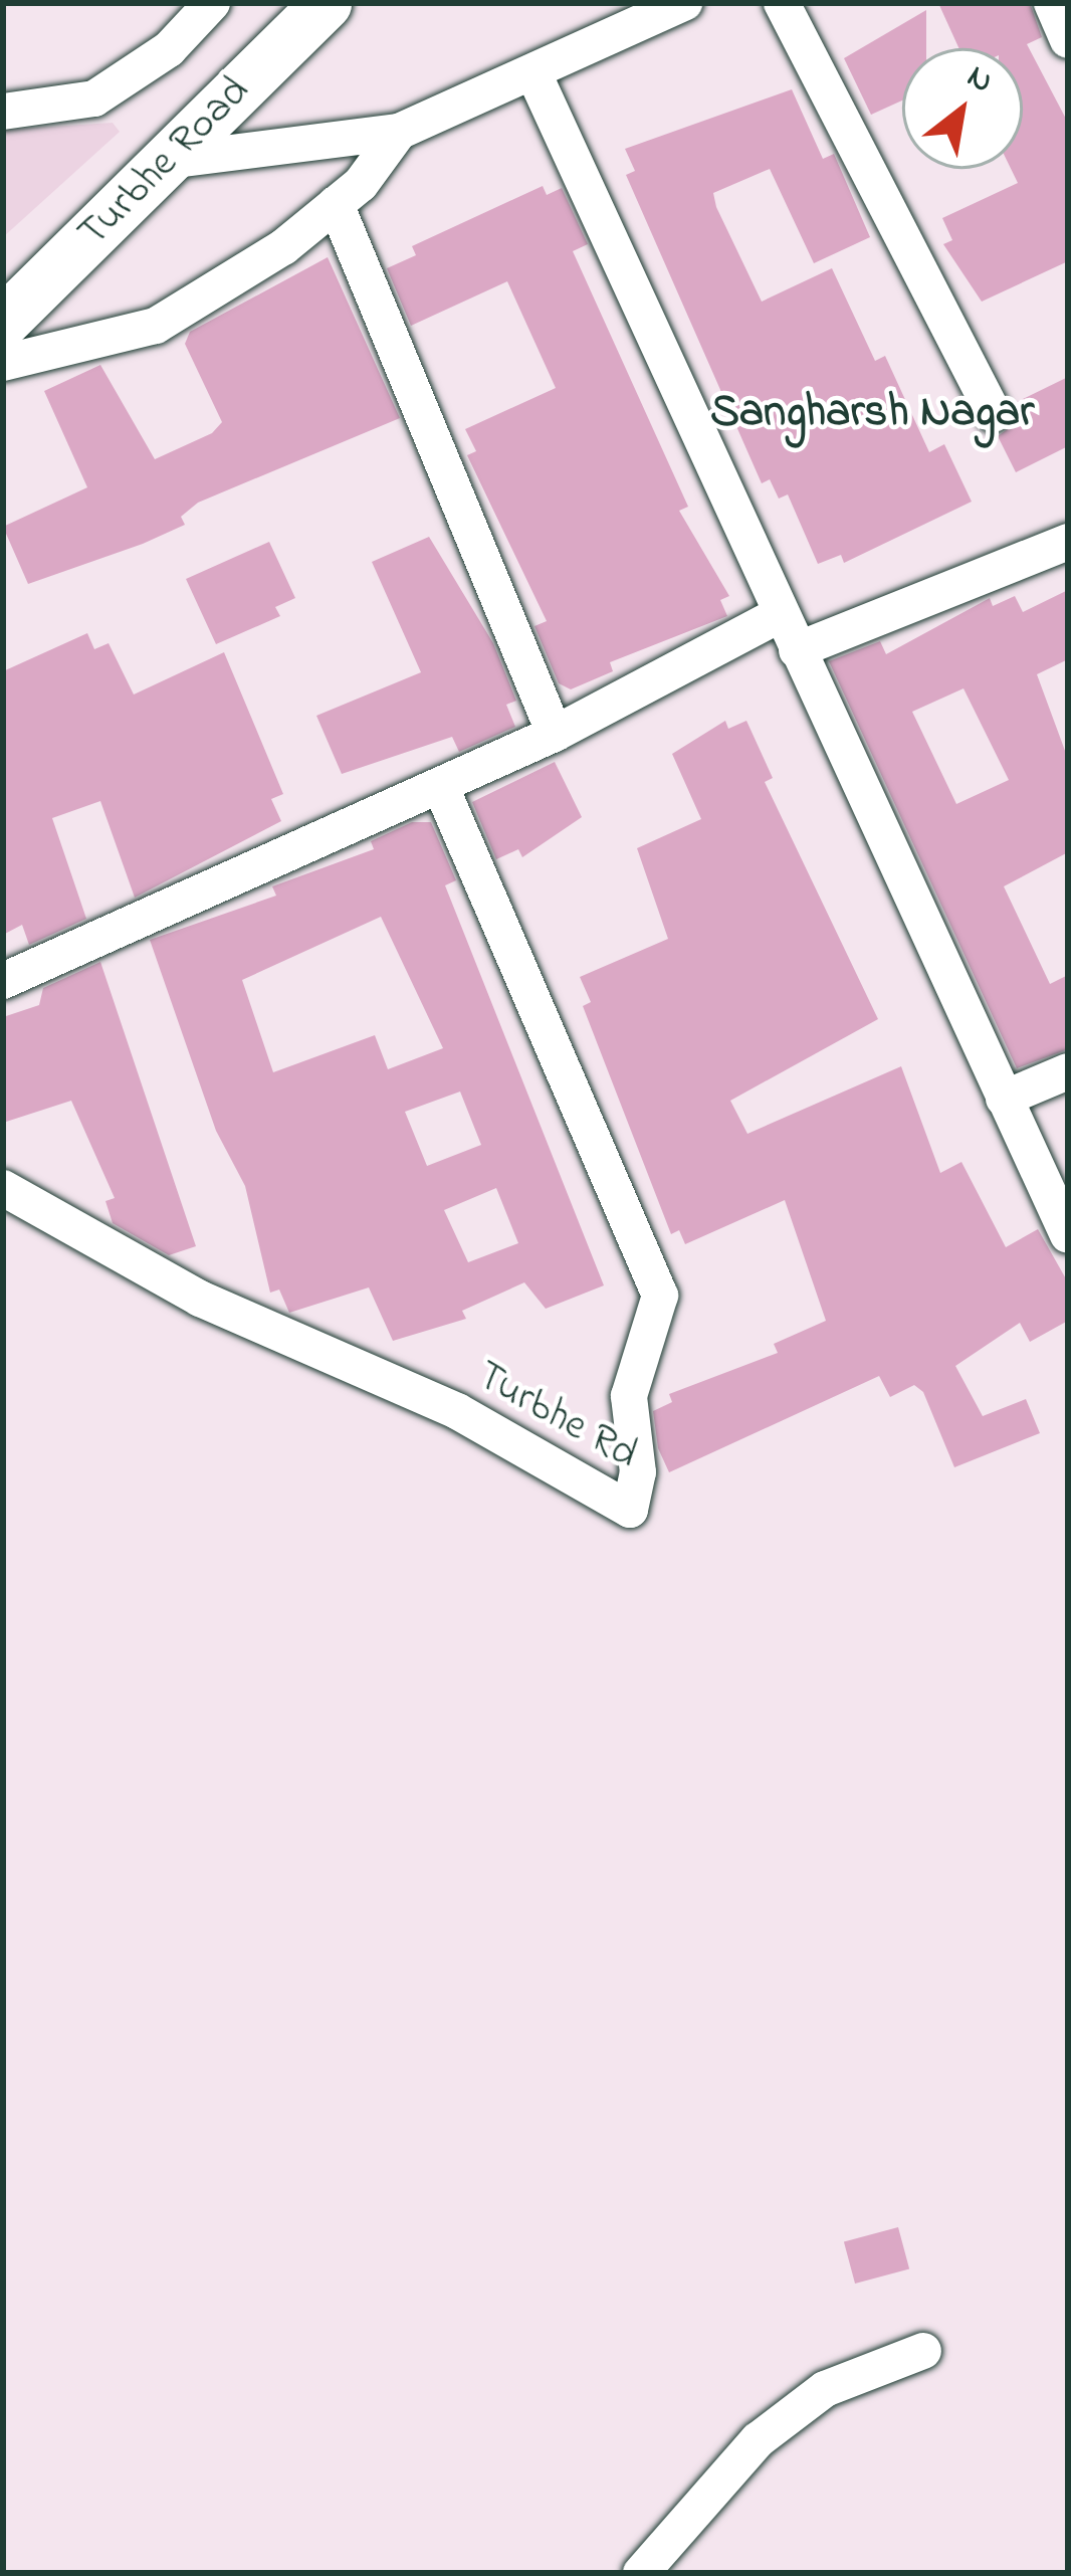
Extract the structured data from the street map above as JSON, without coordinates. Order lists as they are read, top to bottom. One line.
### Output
{"streets":{"street":["Turbhe Road","Turbhe Rd"]},"districts":["Sangharsh Nagar"],"north":"top right"}
